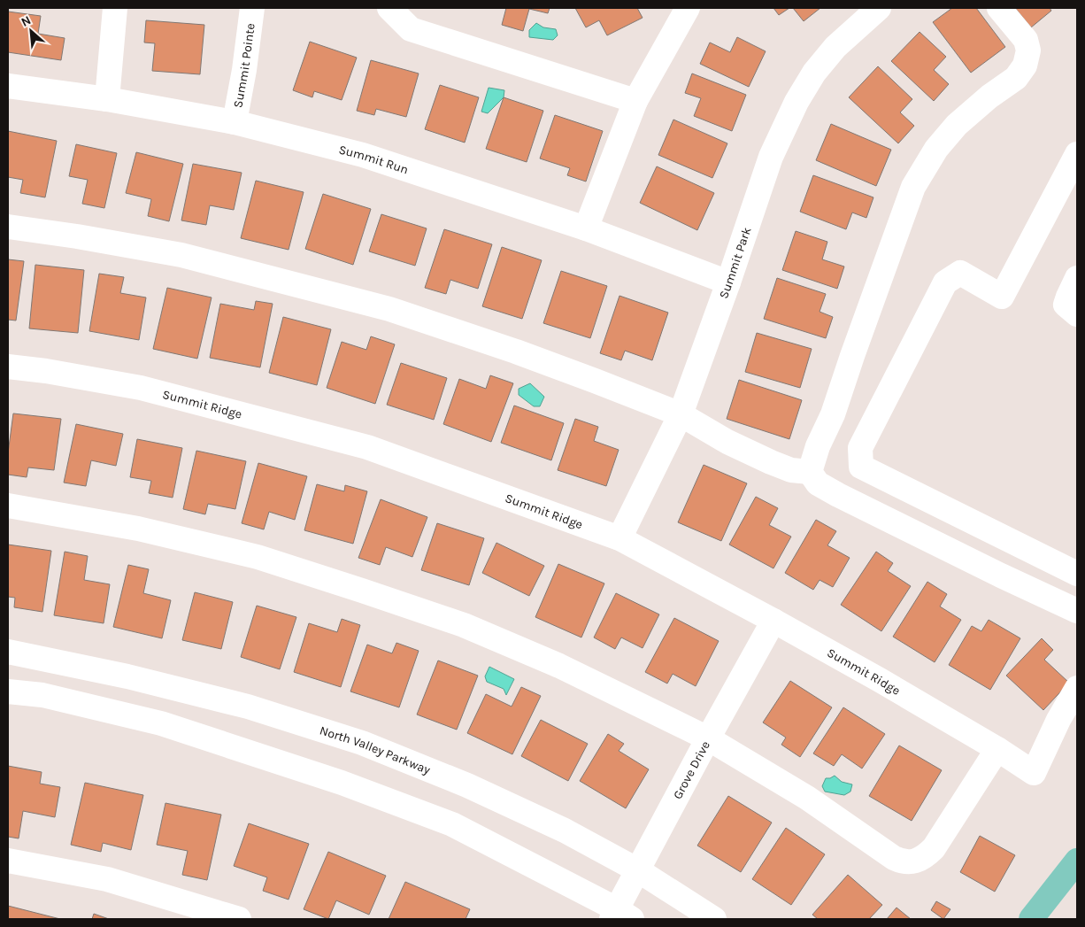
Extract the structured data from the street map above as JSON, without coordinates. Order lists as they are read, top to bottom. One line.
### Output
{"streets":{"street":["Summit Pointe","Summit Run","Summit Park","Summit Ridge","North Valley Parkway","Grove Drive"]},"crossings":[["Summit Pointe","Summit Run"],["Summit Run","Summit Park"],["Summit Park","Summit Ridge"],["Summit Ridge","Grove Drive"],["North Valley Parkway","Grove Drive"]],"north":"top left"}
